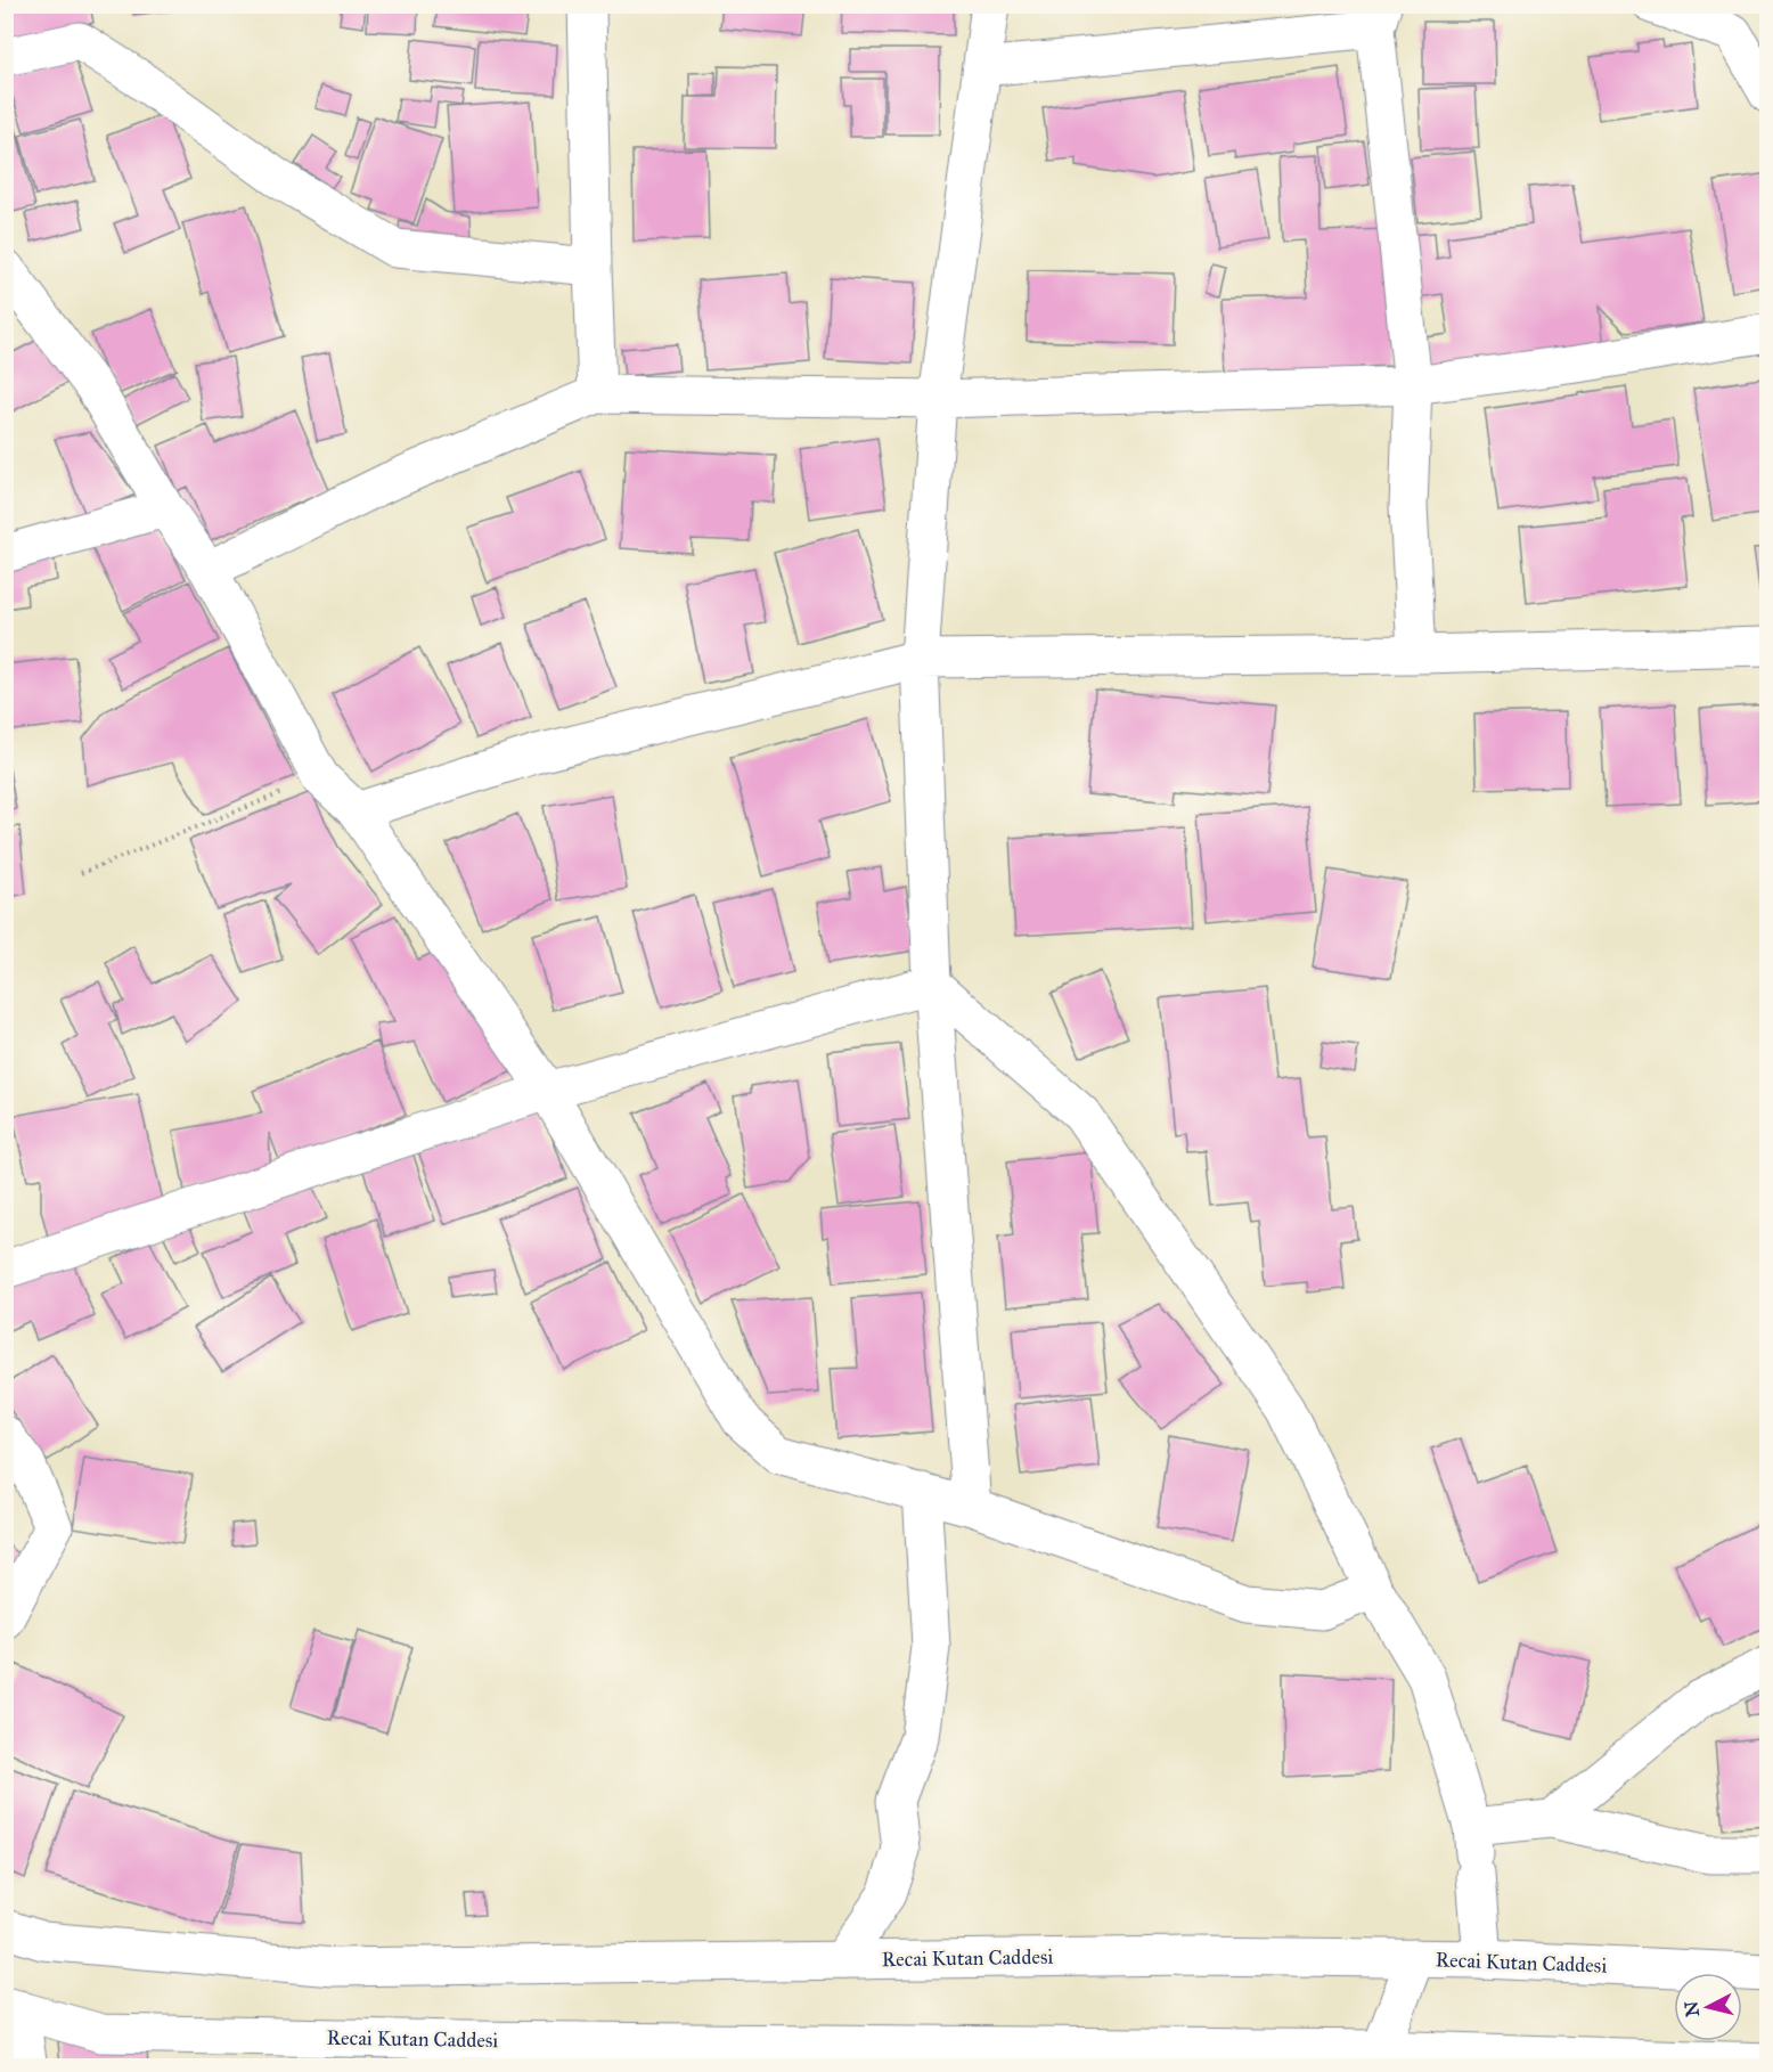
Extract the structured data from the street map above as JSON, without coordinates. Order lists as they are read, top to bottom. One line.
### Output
{"streets":{"street":["Recai Kutan Caddesi"]},"north":"left"}
